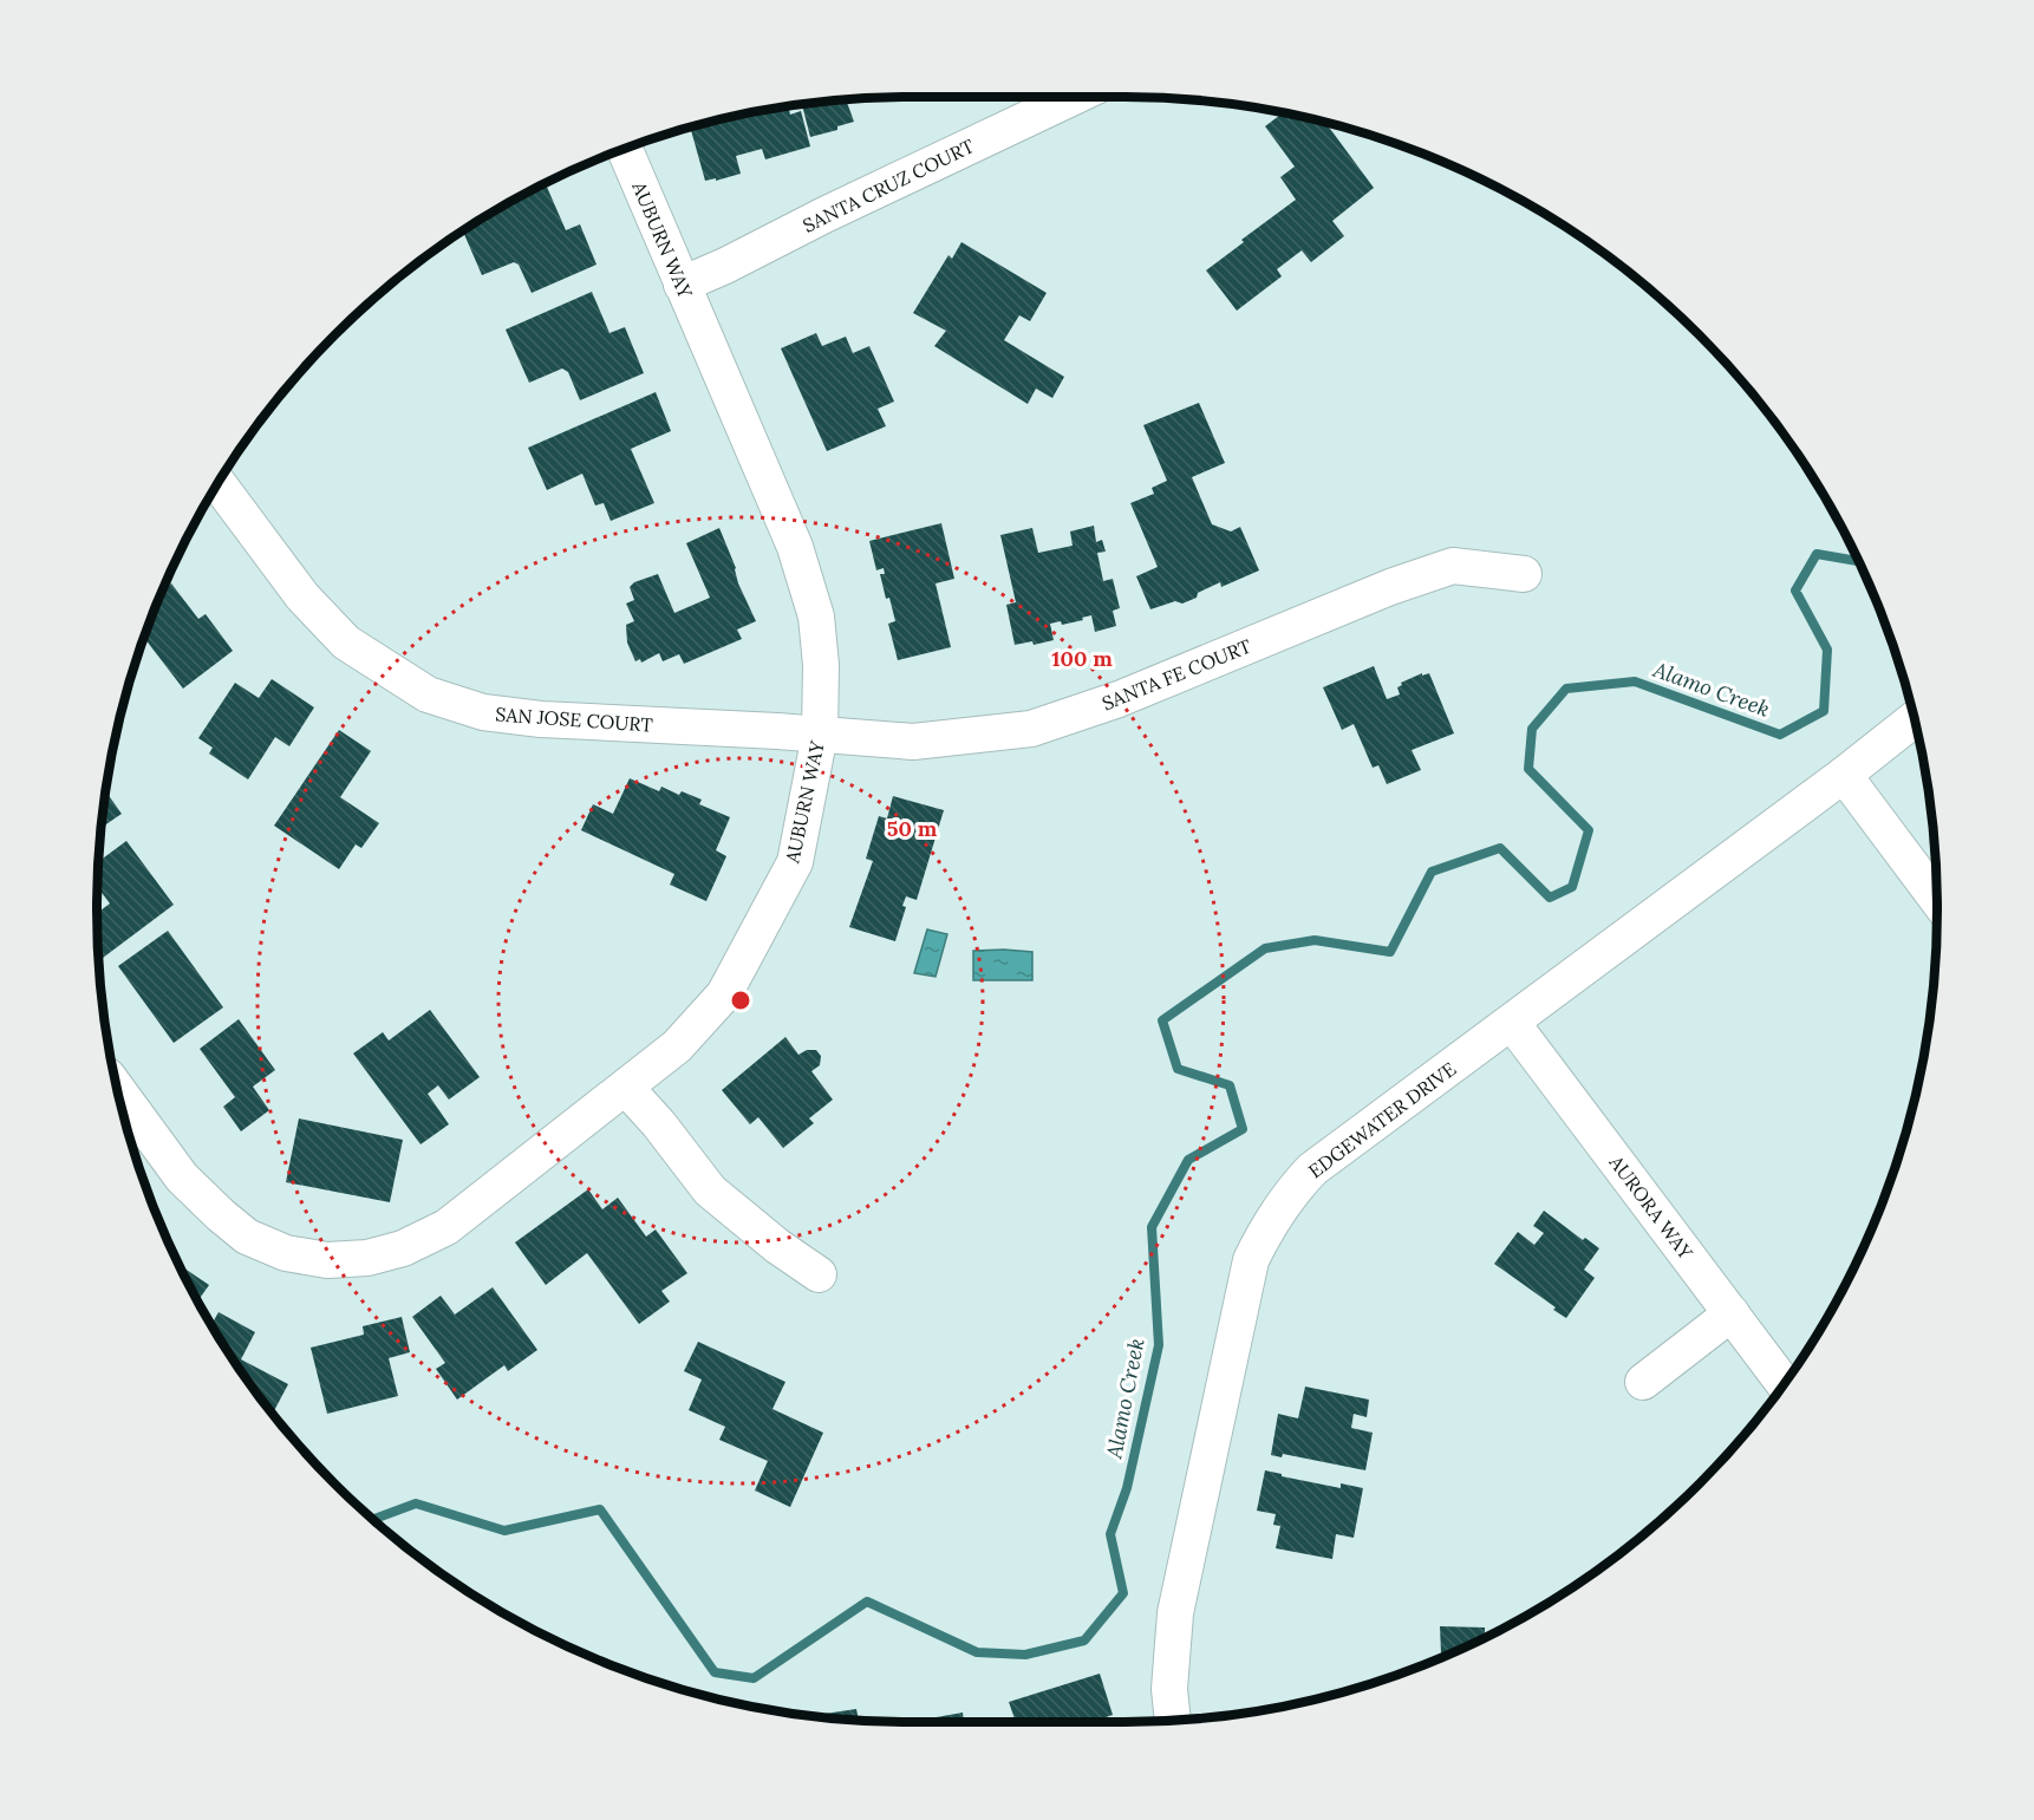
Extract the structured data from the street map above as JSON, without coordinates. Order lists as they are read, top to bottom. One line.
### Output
{"streets":{"street":["SANTA CRUZ COURT","AUBURN WAY","SANTA FE COURT","SAN JOSE COURT","EDGEWATER DRIVE","AURORA WAY"]},"crossings":[["SANTA CRUZ COURT","AUBURN WAY"],["AUBURN WAY","SANTA FE COURT"],["AUBURN WAY","SAN JOSE COURT"],["SANTA FE COURT","SAN JOSE COURT"],["EDGEWATER DRIVE","AURORA WAY"]],"water":["Alamo Creek"],"rings":["100 m","50 m"]}
